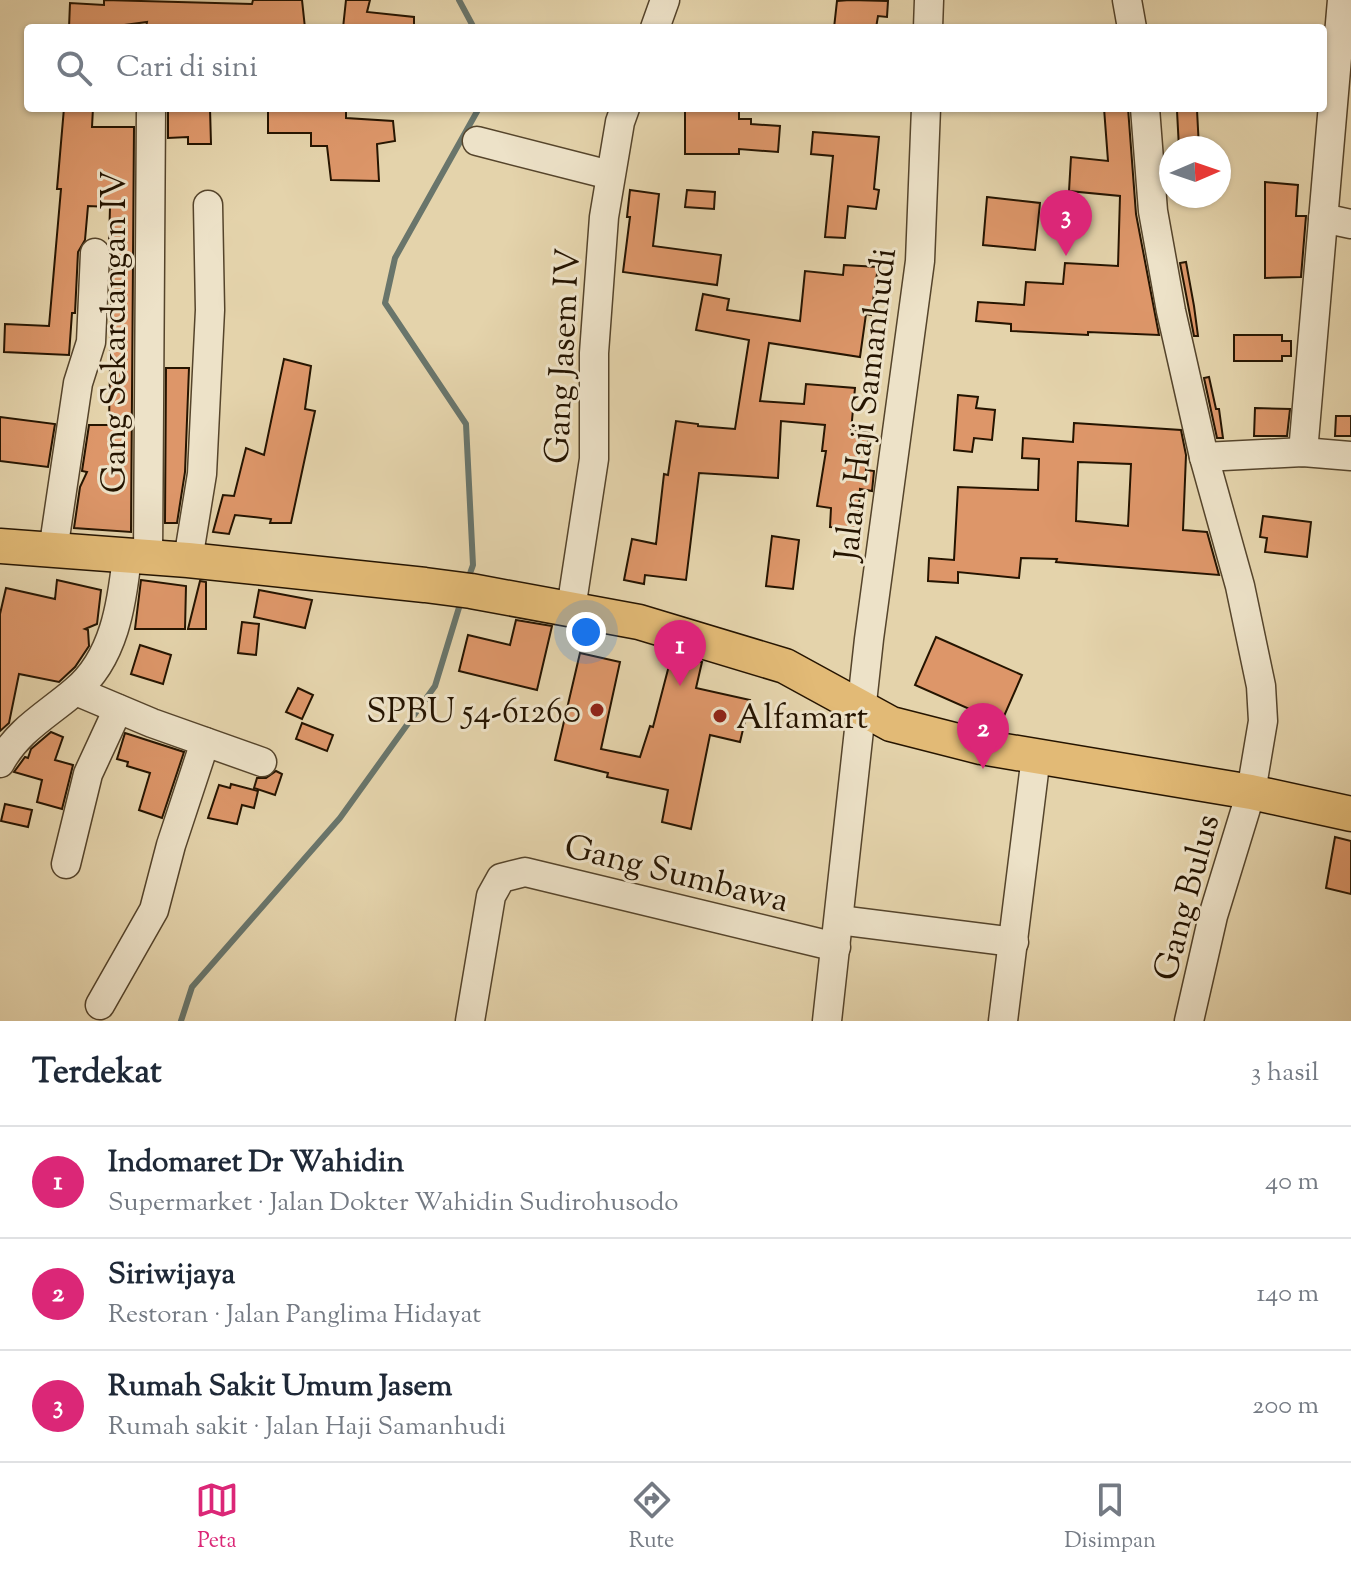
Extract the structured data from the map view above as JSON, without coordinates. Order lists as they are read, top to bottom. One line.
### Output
{"streets":{"street":["Gang Sekardangan IV","Gang Jasem IV","Jalan Haji Samanhudi","Gang Sumbawa","Gang Bulus"]},"crossings":[["Jalan Haji Samanhudi","Gang Sumbawa"]],"places":["SPBU 54-61260","Alfamart"],"north":"right","page":{"search":"Cari di sini","pins":["3","1","2"],"heading":["Terdekat","3 hasil"],"list":[{"mark":"1","name":"Indomaret Dr Wahidin","note":"Supermarket · Jalan Dokter Wahidin Sudirohusodo","value":"40 m"},{"mark":"2","name":"Siriwijaya","note":"Restoran · Jalan Panglima Hidayat","value":"140 m"},{"mark":"3","name":"Rumah Sakit Umum Jasem","note":"Rumah sakit · Jalan Haji Samanhudi","value":"200 m"}],"nav":["Peta","Rute","Disimpan"]}}
